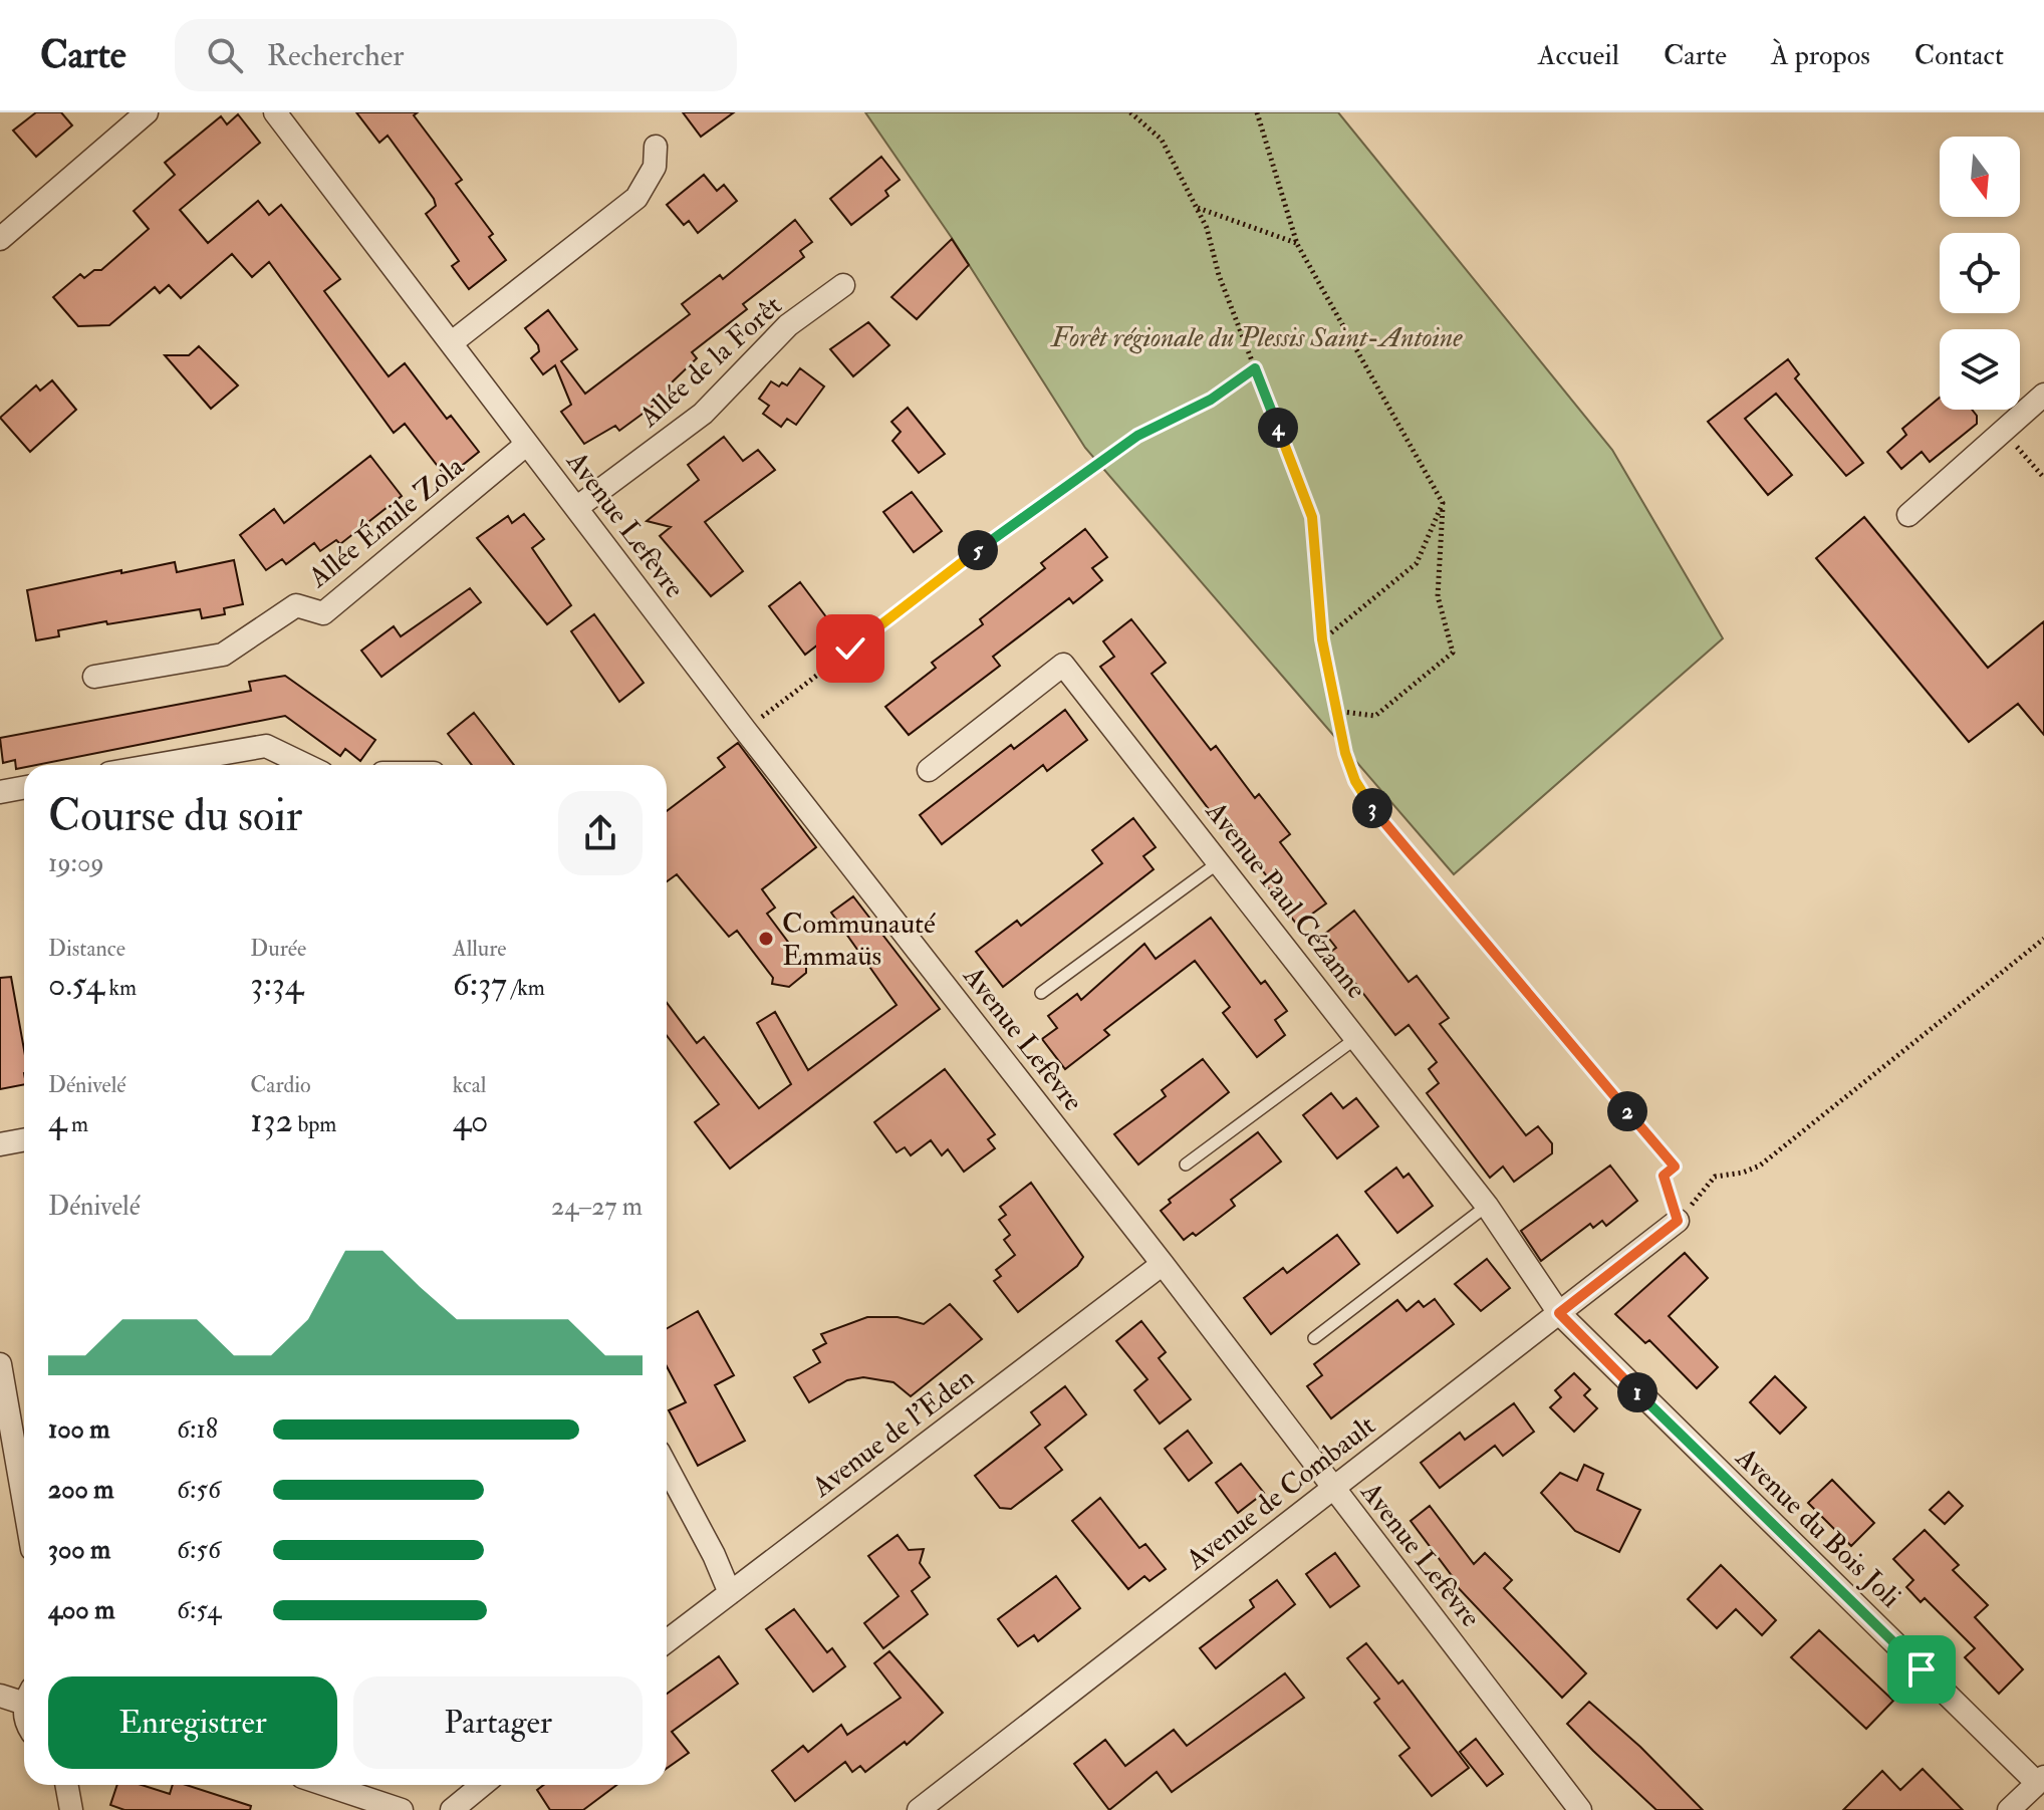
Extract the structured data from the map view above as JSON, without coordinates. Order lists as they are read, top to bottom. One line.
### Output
{"streets":{"street":["Allée de la Forêt","Allée Émile Zola","Avenue Lefèvre","Avenue Paul Cézanne","Avenue de l'Eden","Avenue de Combault","Avenue du Bois Joli"]},"crossings":[["Allée de la Forêt","Avenue Lefèvre"],["Allée Émile Zola","Avenue Lefèvre"],["Avenue Lefèvre","Avenue de l'Eden"],["Avenue Lefèvre","Avenue de Combault"],["Avenue Paul Cézanne","Avenue de Combault"],["Avenue Paul Cézanne","Avenue du Bois Joli"],["Avenue de Combault","Avenue du Bois Joli"]],"parks":["Forêt régionale du Plessis Saint-Antoine"],"places":["Communauté Emmaüs"],"north":"bottom","page":{"header":"Carte","search":"Rechercher","nav":["Accueil","Carte","À propos","Contact"],"pins":["4","5","3","2","1"],"heading":["Course du soir","19:09"],"stats":[["Distance","0.54 km"],["Durée","3:34"],["Allure","6:37 /km"],["Dénivelé","4 m"],["Cardio","132 bpm"],["kcal","40"]],"chart":["Dénivelé","24–27 m"],"list":[{"name":"100 m","note":"6:18"},{"name":"200 m","note":"6:56"},{"name":"300 m","note":"6:56"},{"name":"400 m","note":"6:54"}],"buttons":["Enregistrer","Partager"]}}
